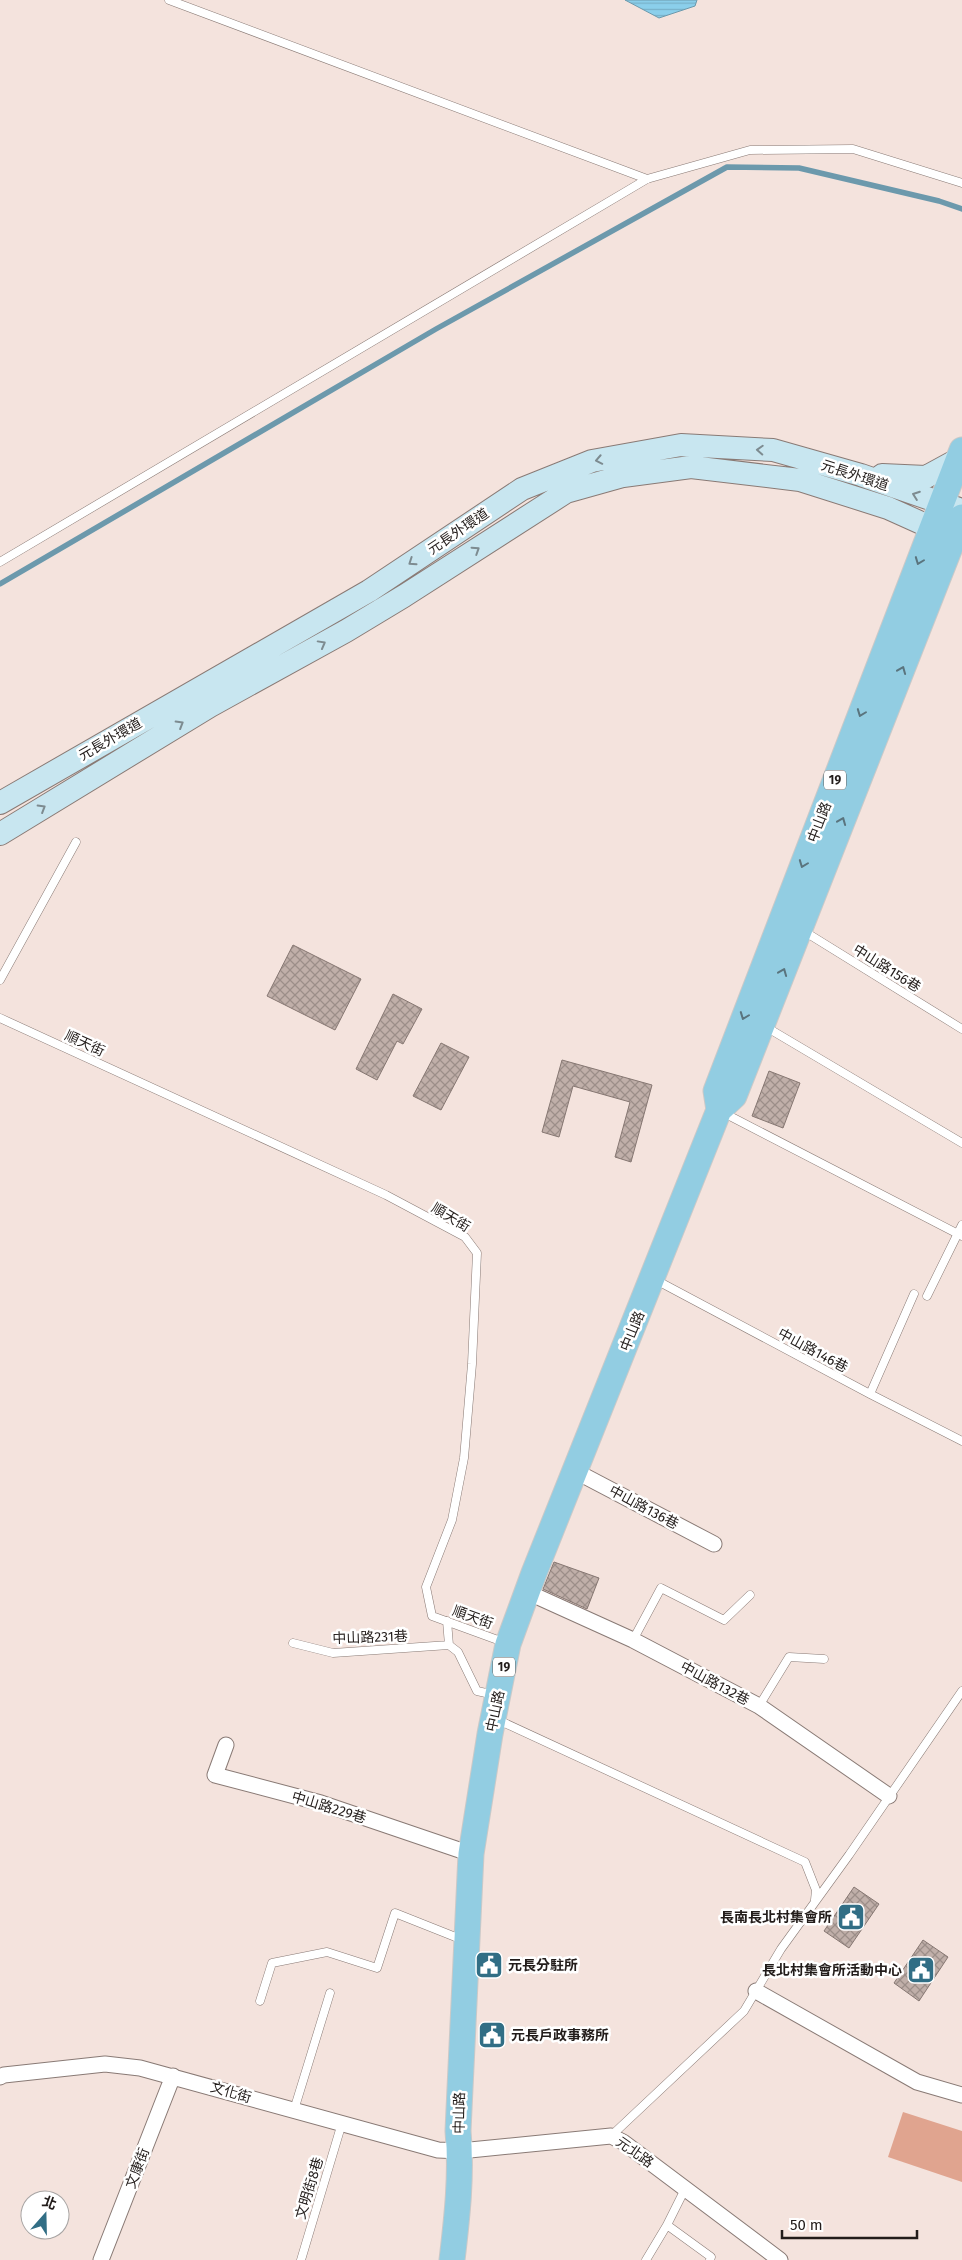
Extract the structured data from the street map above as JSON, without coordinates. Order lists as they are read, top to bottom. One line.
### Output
{"streets":{"main road":["19","中山路"],"street":["元長外環道","中山路136巷","中山路132巷","中山路229巷","文化街","元北路","文康街"],"lane":["中山路156巷","順天街","中山路146巷","中山路231巷","文明街8巷"]},"crossings":[["元長外環道","中山路"],["中山路","中山路156巷"],["中山路","順天街"],["中山路","中山路146巷"],["中山路","中山路136巷"],["中山路","中山路132巷"],["中山路","中山路229巷"],["中山路","文化街"],["中山路","元北路"],["文化街","元北路"],["文化街","文康街"],["文化街","文明街8巷"]],"places":{"public building":["長南長北村集會所","元長分駐所","長北村集會所活動中心","元長戶政事務所"]},"scale_bar":"50 m","north":"top"}
